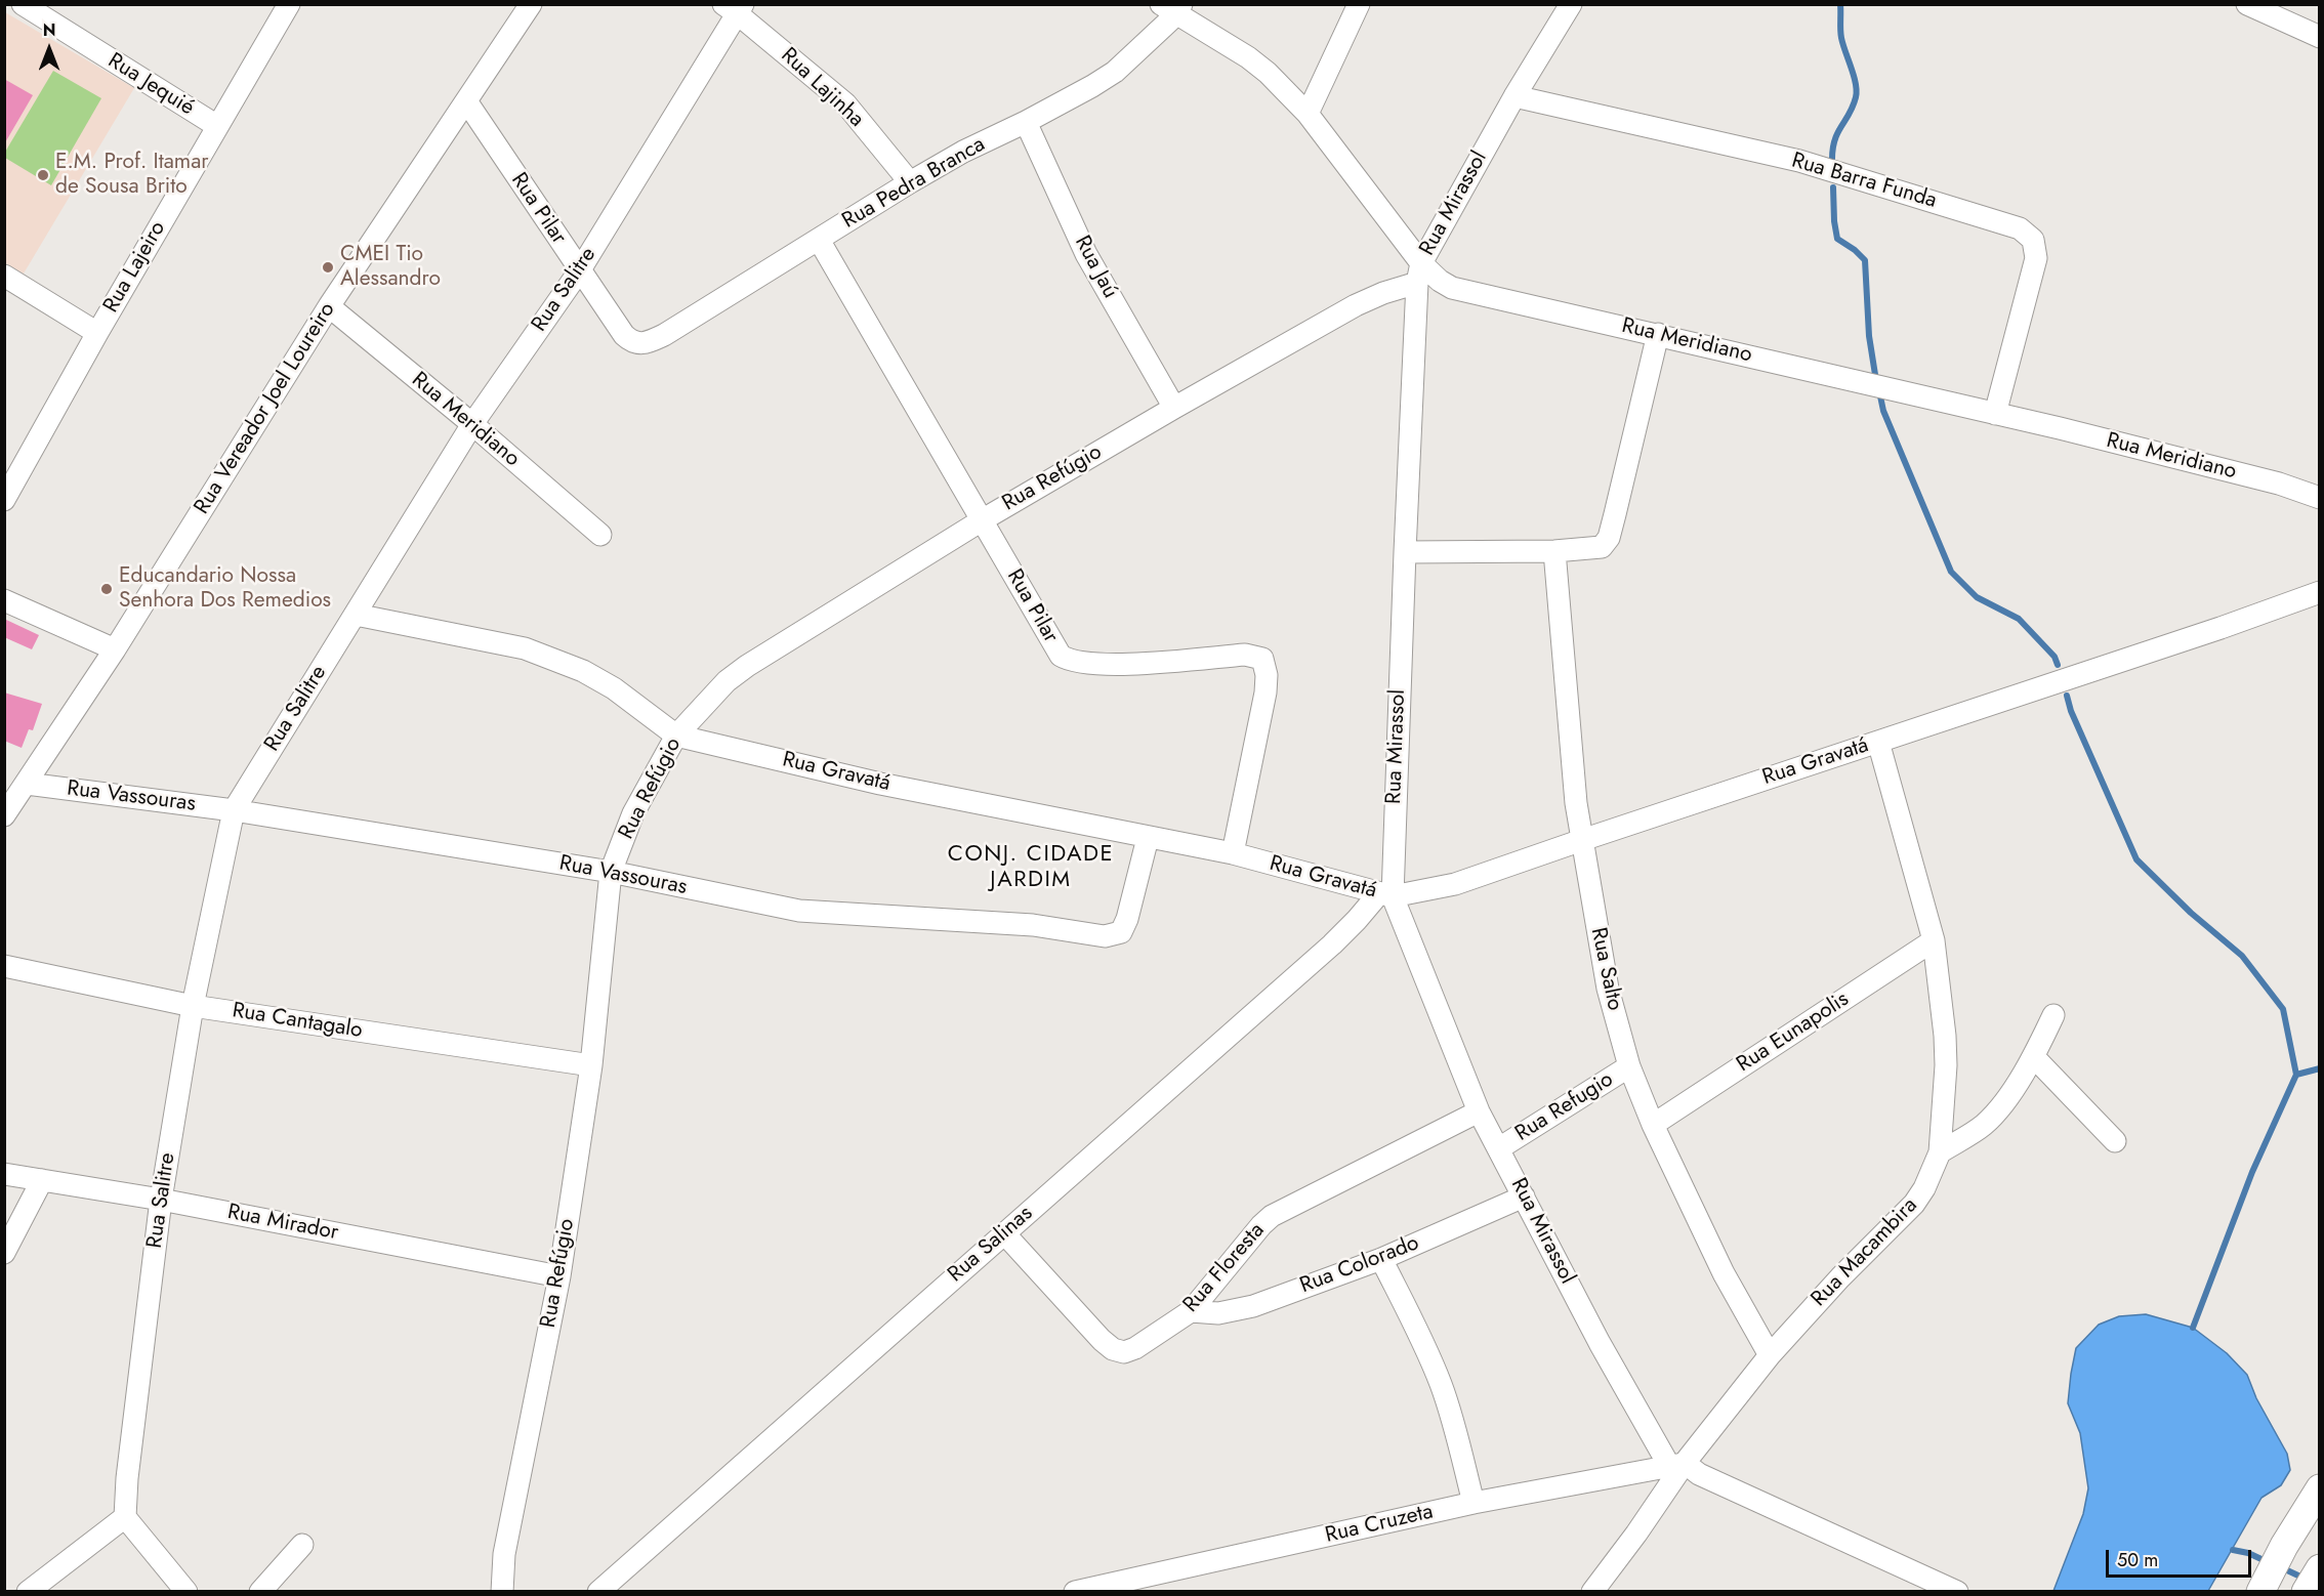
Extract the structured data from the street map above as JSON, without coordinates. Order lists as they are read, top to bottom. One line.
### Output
{"streets":{"street":["Rua Jequié","Rua Lajinha","Rua Barra Funda","Rua Pedra Branca","Rua Mirassol","Rua Pilar","Rua Lajeiro","Rua Jaú","Rua Salitre","Rua Meridiano","Rua Vereador Joel Loureiro","Rua Refúgio","Rua Gravatá","Rua Vassouras","Rua Salto","Rua Cantagalo","Rua Eunapolis","Rua Refugio","Rua Mirador","Rua Salinas","Rua Macambira","Rua Colorado","Rua Floresta","Rua Cruzeta"]},"crossings":[["Rua Jequié","Rua Lajeiro"],["Rua Lajinha","Rua Pedra Branca"],["Rua Lajinha","Rua Salitre"],["Rua Barra Funda","Rua Mirassol"],["Rua Barra Funda","Rua Meridiano"],["Rua Pedra Branca","Rua Pilar"],["Rua Pedra Branca","Rua Jaú"],["Rua Pedra Branca","Rua Meridiano"],["Rua Mirassol","Rua Meridiano"],["Rua Mirassol","Rua Refúgio"],["Rua Mirassol","Rua Gravatá"],["Rua Mirassol","Rua Refugio"],["Rua Mirassol","Rua Salinas"],["Rua Mirassol","Rua Macambira"],["Rua Mirassol","Rua Colorado"],["Rua Mirassol","Rua Floresta"],["Rua Mirassol","Rua Cruzeta"],["Rua Pilar","Rua Salitre"],["Rua Pilar","Rua Vereador Joel Loureiro"],["Rua Pilar","Rua Refúgio"],["Rua Pilar","Rua Gravatá"],["Rua Jaú","Rua Refúgio"],["Rua Salitre","Rua Meridiano"],["Rua Salitre","Rua Gravatá"],["Rua Salitre","Rua Vassouras"],["Rua Salitre","Rua Cantagalo"],["Rua Salitre","Rua Mirador"],["Rua Meridiano","Rua Vereador Joel Loureiro"],["Rua Meridiano","Rua Refúgio"],["Rua Vereador Joel Loureiro","Rua Vassouras"],["Rua Refúgio","Rua Gravatá"],["Rua Refúgio","Rua Vassouras"],["Rua Refúgio","Rua Cantagalo"],["Rua Refúgio","Rua Mirador"],["Rua Gravatá","Rua Vassouras"],["Rua Gravatá","Rua Salto"],["Rua Gravatá","Rua Salinas"],["Rua Gravatá","Rua Macambira"],["Rua Salto","Rua Eunapolis"],["Rua Salto","Rua Refugio"],["Rua Salto","Rua Macambira"],["Rua Eunapolis","Rua Macambira"],["Rua Salinas","Rua Floresta"],["Rua Macambira","Rua Cruzeta"],["Rua Colorado","Rua Floresta"]],"districts":["CONJ. CIDADE JARDIM"],"places":["E.M. Prof. Itamar de Sousa Brito","CMEI Tio Alessandro","Educandario Nossa Senhora Dos Remedios"],"scale_bar":"50 m","north":"top"}
